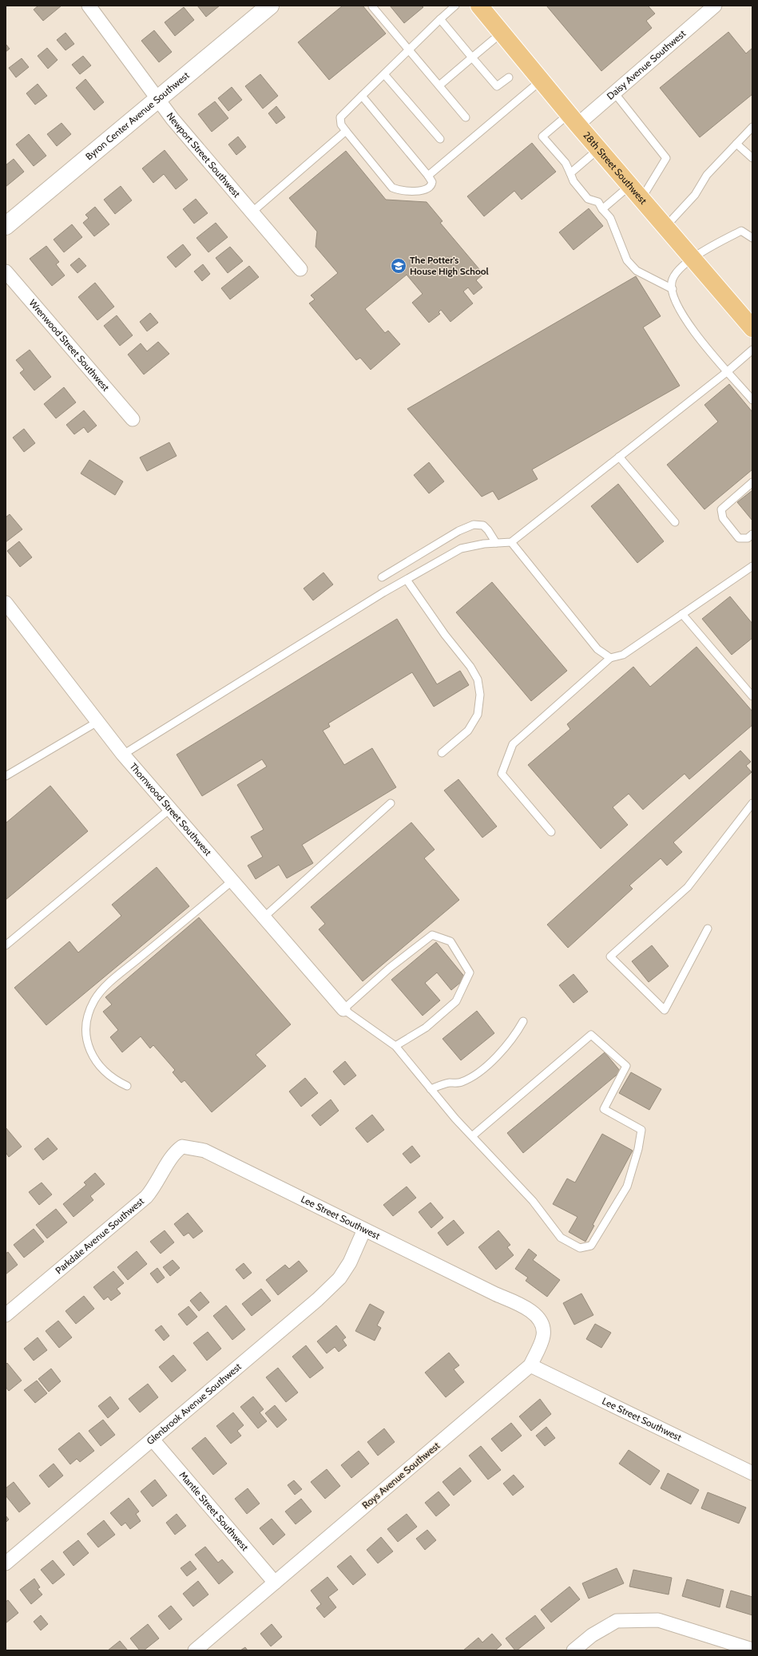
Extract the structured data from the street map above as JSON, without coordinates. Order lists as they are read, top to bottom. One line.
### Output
{"streets":{"main road":["Byron Center Avenue Southwest","28th Street Southwest"],"street":["Daisy Avenue Southwest","Newport Street Southwest","Wrenwood Street Southwest","Thornwood Street Southwest","Lee Street Southwest","Parkdale Avenue Southwest","Glenbrook Avenue Southwest","Roys Avenue Southwest","Mantle Street Southwest"]},"crossings":[["Daisy Avenue Southwest","28th Street Southwest"],["Byron Center Avenue Southwest","Newport Street Southwest"],["Lee Street Southwest","Parkdale Avenue Southwest"],["Lee Street Southwest","Glenbrook Avenue Southwest"],["Lee Street Southwest","Roys Avenue Southwest"],["Glenbrook Avenue Southwest","Mantle Street Southwest"],["Roys Avenue Southwest","Mantle Street Southwest"]],"places":{"school or university":["The Potter's House High School"]}}
